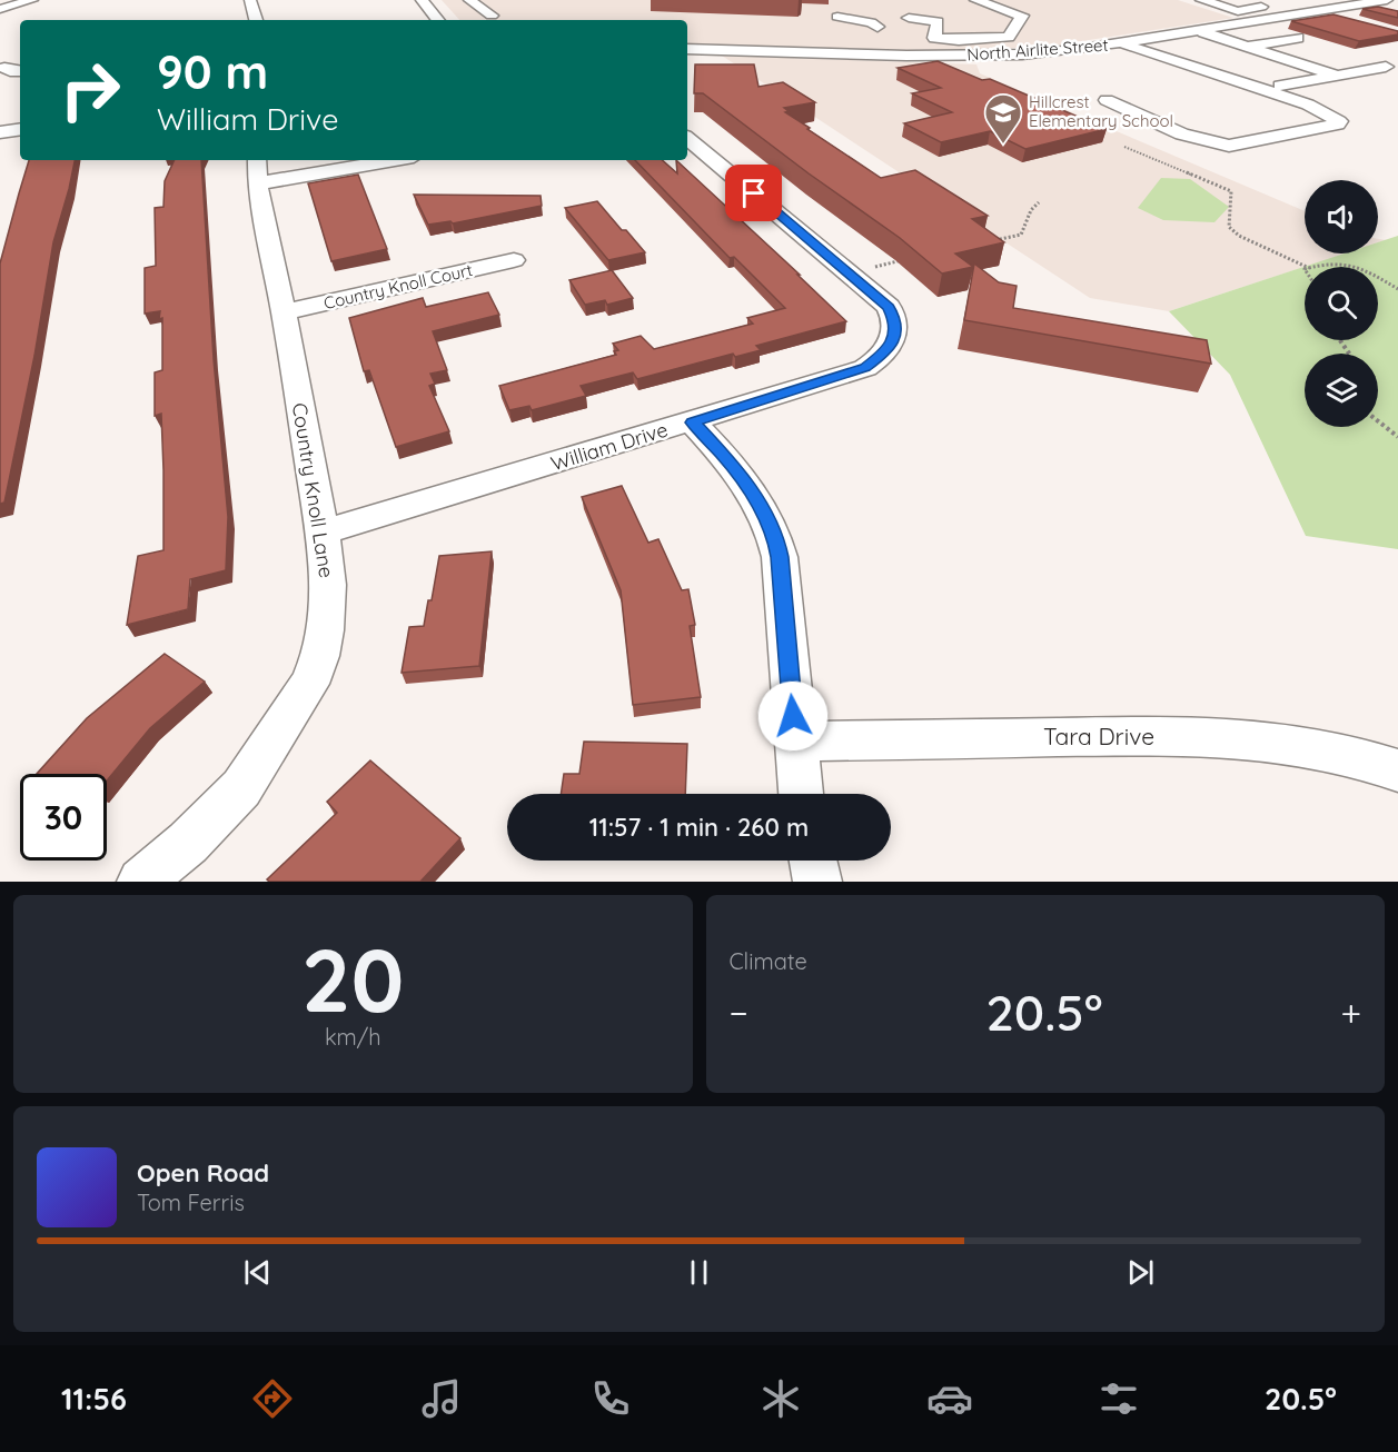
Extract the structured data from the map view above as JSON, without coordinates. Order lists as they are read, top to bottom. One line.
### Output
{"streets":{"street":["North Airlite Street","Country Knoll Court","William Drive","Country Knoll Lane","Tara Drive"]},"crossings":[["Country Knoll Court","Country Knoll Lane"],["William Drive","Country Knoll Lane"]],"places":{"school or university":["Hillcrest Elementary School"]},"page":{"turn":["90 m","William Drive"],"limit":"30","trip":"11:57 · 1 min · 260 m","tile":[["20","km/h"],"Climate"],"heat":["−","20.5°","+"],"song":["Open Road","Tom Ferris"],"tabs":["11:56","20.5°"]}}
